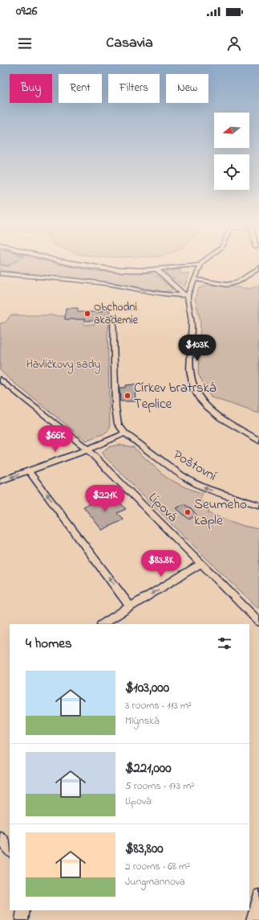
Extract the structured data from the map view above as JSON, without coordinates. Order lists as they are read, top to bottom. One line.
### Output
{"streets":{"street":["Poštovní","Lípová"]},"one_way":["Poštovní"],"parks":["Havlíčkovy sady"],"places":["Obchodni akademie","Církev bratrská Teplice","Seumeho kaple"],"north":"left","page":{"status":"09:26","header":"Casavia","chip":["Buy","Rent","Filters","New"],"price":["$103K","$66K","$221K","$83.8K"],"heading":"4 homes","list":[{"name":"$103,000","note":"3 rooms · 113 m² · Mlýnská"},{"name":"$221,000","note":"5 rooms · 173 m² · Lípová"},{"name":"$83,800","note":"2 rooms · 68 m² · Jungmannova"}]}}
